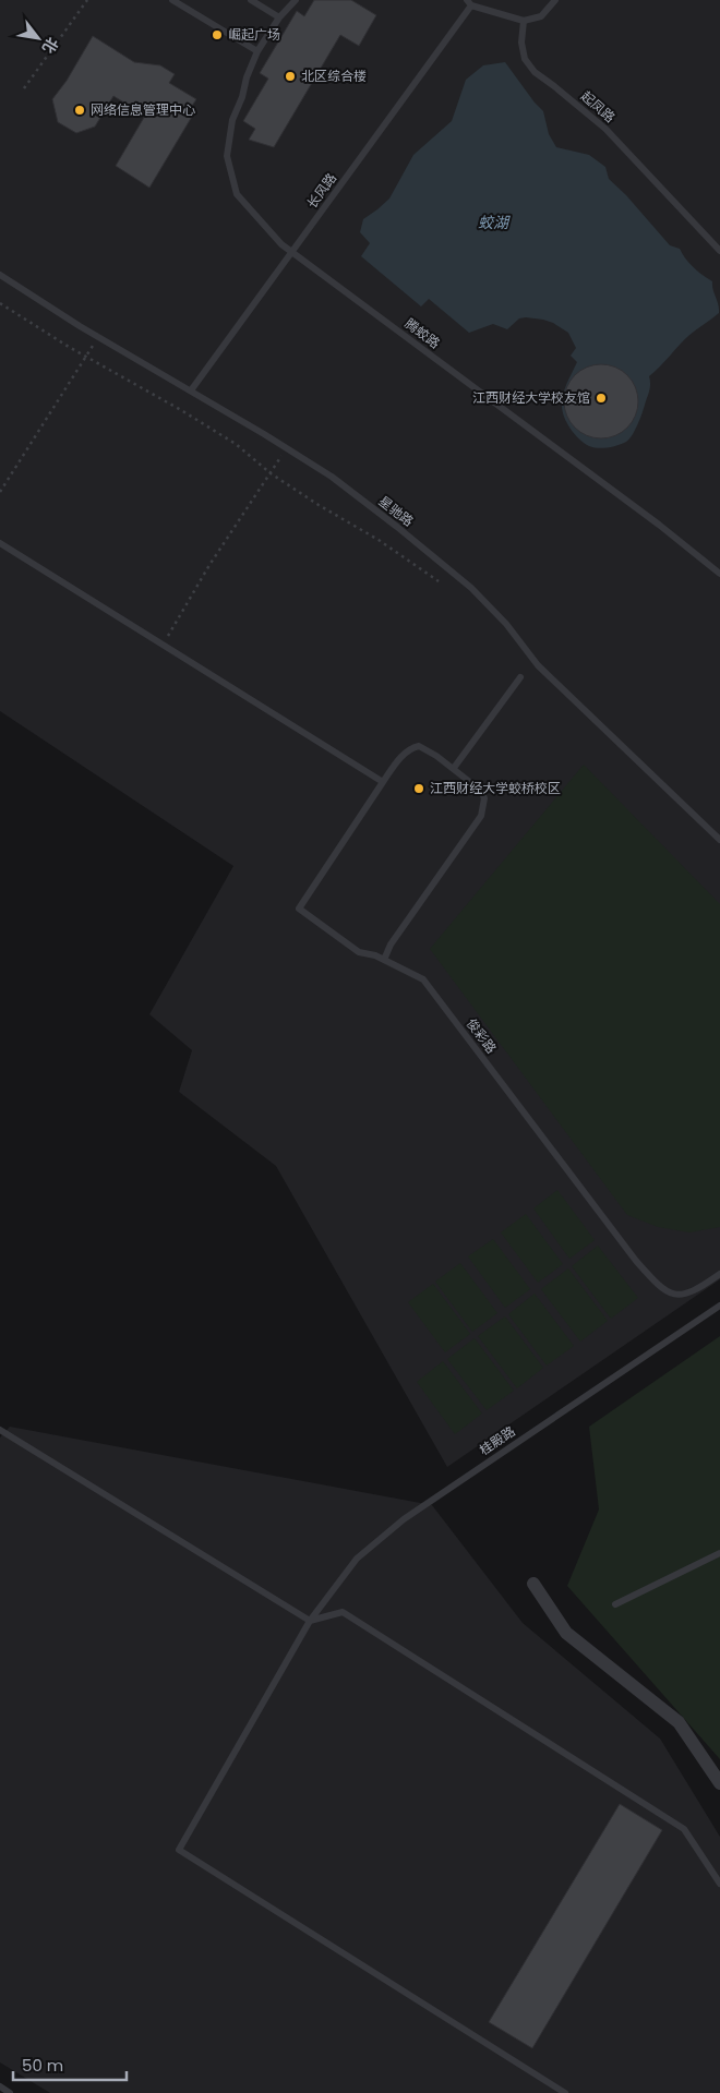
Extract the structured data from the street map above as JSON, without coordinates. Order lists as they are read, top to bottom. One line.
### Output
{"streets":{"lane":["起凤路","长风路","腾蛟路","星驰路","俊彩路","桂殿路"]},"crossings":[["长风路","腾蛟路"],["长风路","星驰路"]],"water":["蛟湖"],"places":["崛起广场","北区综合楼","网络信息管理中心","江西财经大学校友馆","江西财经大学蛟桥校区"],"scale_bar":"50 m","north":"bottom right"}
